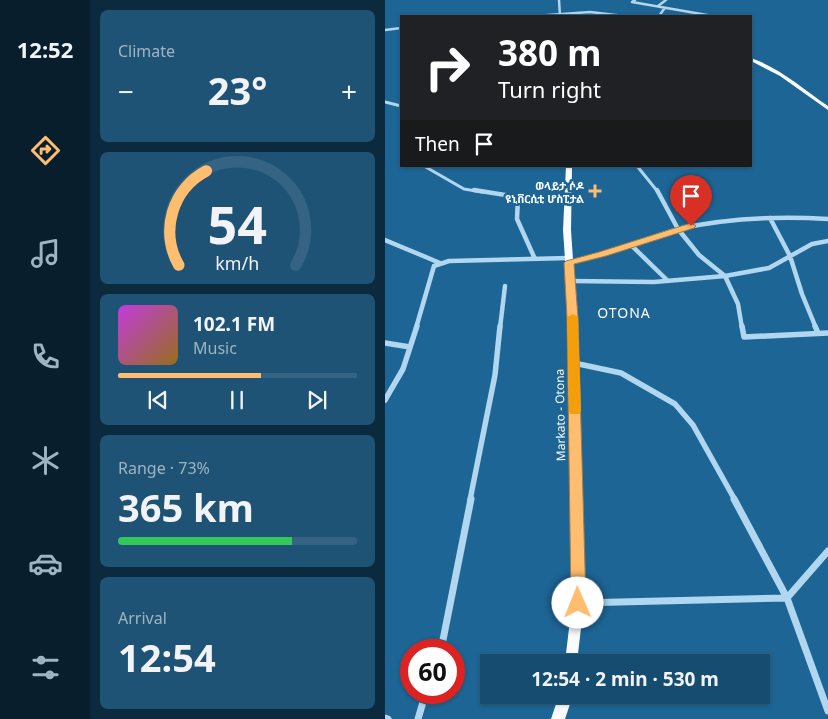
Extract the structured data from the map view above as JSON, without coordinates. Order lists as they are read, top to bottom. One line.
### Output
{"streets":{"main road":["Markato - Otona"]},"districts":["OTONA"],"places":{"health":["ወላይታ ሶዶ ዩኒቨርሲቲ ሆስፒታል"]},"page":{"tabs":"12:52","tile":["Climate",["Range · 73%","365 km"],["Arrival","12:54"]],"turn":["380 m","Turn right"],"heat":["−","23°","+"],"then":"Then","song":["102.1 FM","Music"],"limit":"60","trip":"12:54 · 2 min · 530 m","gauge":["54","km/h"]}}
